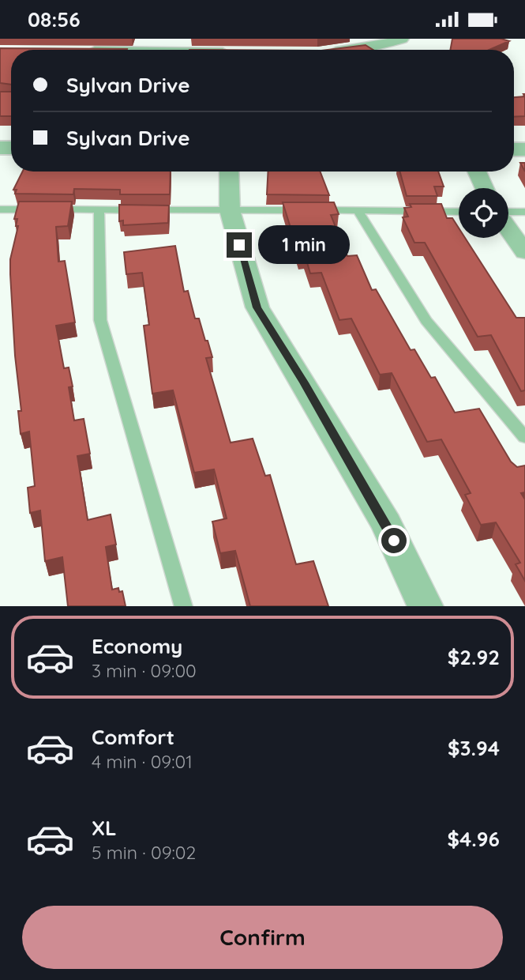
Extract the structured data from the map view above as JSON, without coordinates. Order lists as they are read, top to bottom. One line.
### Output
{"page":{"status":"08:56","banner":["Sylvan Drive","Sylvan Drive"],"bubble":"1 min","list":[{"name":"Economy","note":"3 min · 09:00","value":"$2.92"},{"name":"Comfort","note":"4 min · 09:01","value":"$3.94"},{"name":"XL","note":"5 min · 09:02","value":"$4.96"}],"buttons":"Confirm"}}
